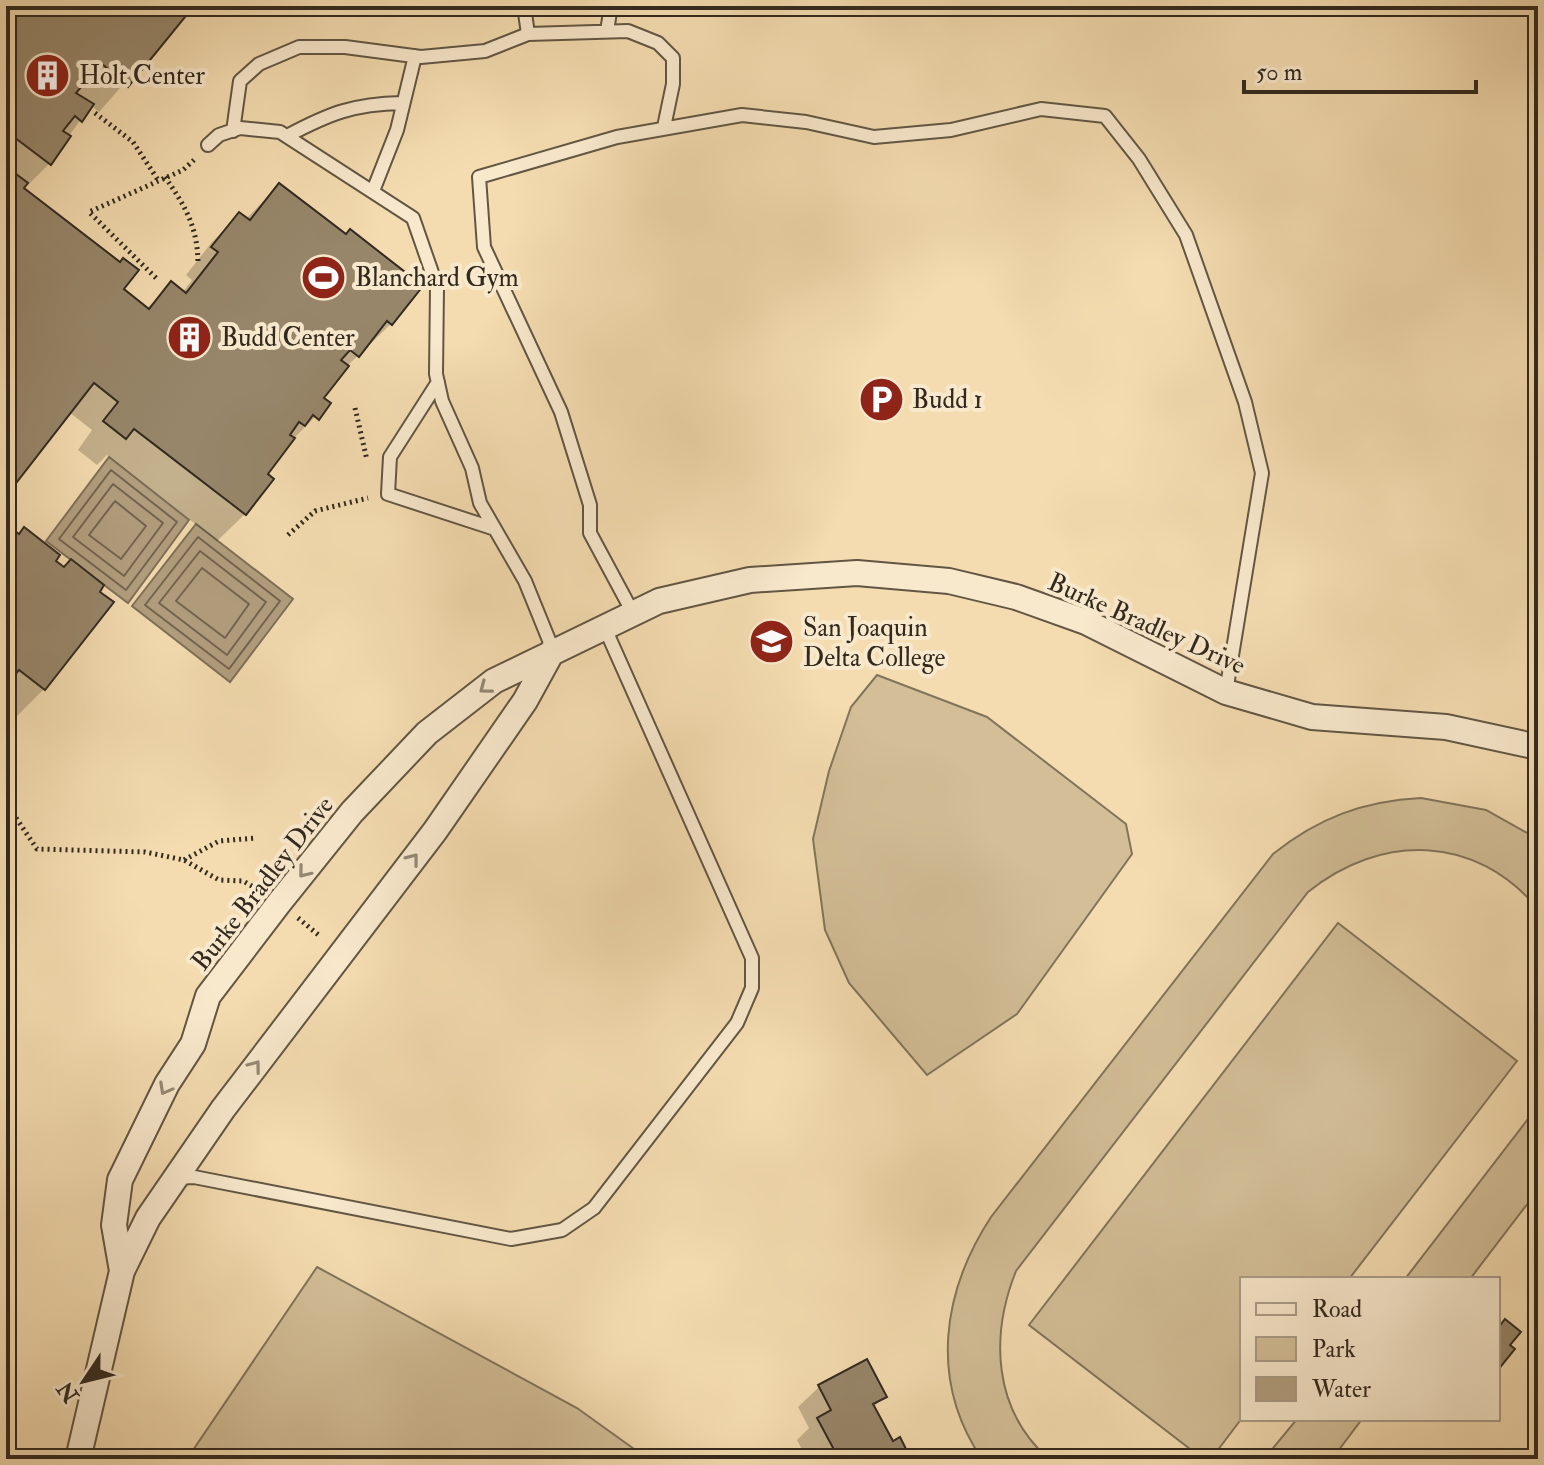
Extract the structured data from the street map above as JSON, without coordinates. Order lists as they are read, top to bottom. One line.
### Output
{"streets":{"street":["Burke Bradley Drive"]},"places":{"building":["Holt Center","Budd Center"],"sports":["Blanchard Gym"],"parking":["Budd 1"],"school or university":["San Joaquin Delta College"]},"legend":["Road","Park","Water"],"scale_bar":"50 m","north":"bottom left"}
